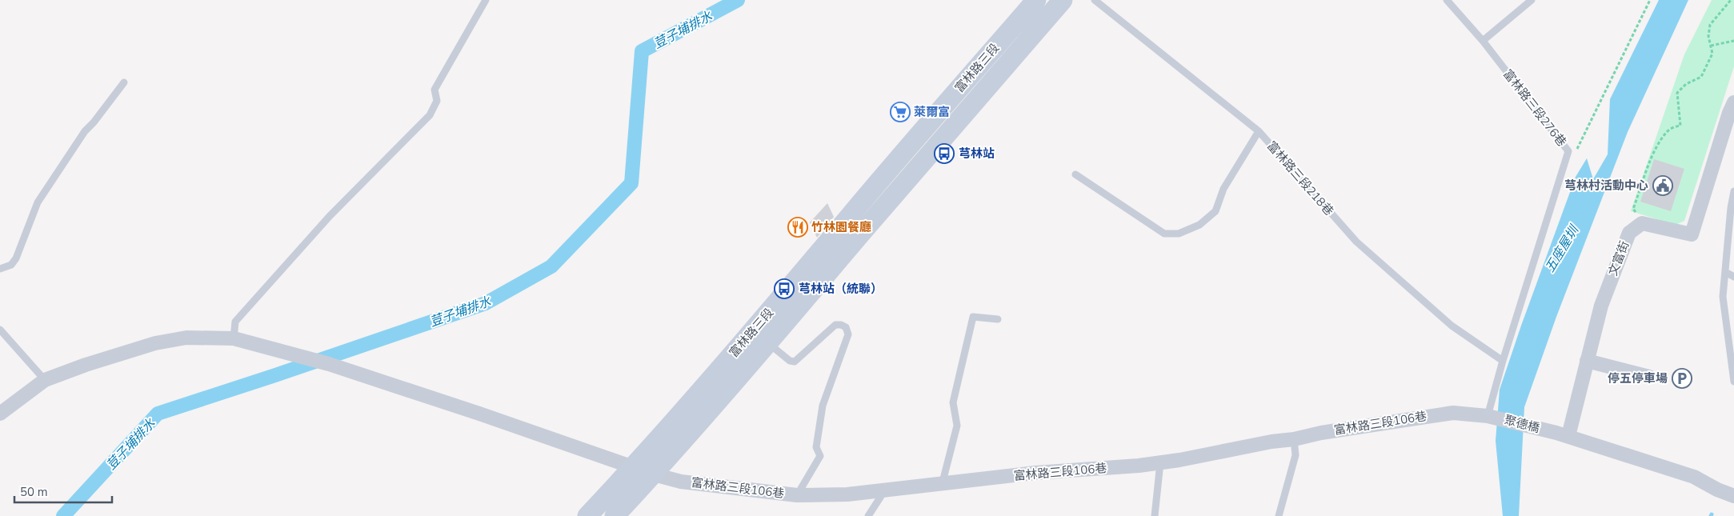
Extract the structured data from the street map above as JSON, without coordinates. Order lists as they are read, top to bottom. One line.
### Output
{"streets":{"main road":["富林路三段"],"street":["文富街","富林路三段106巷","聚德橋"],"lane":["富林路三段276巷","富林路三段218巷"]},"crossings":[["富林路三段","富林路三段106巷"],["富林路三段276巷","富林路三段218巷"],["富林路三段276巷","富林路三段106巷"],["富林路三段276巷","聚德橋"],["文富街","聚德橋"],["富林路三段106巷","聚德橋"]],"water":["荳子埔排水","五座屋圳"],"places":{"supermarket":["萊爾富"],"bus stop":["芎林站","芎林站（統聯）"],"public building":["芎林村活動中心"],"restaurant":["竹林園餐廳"],"parking":["停五停車場"]},"scale_bar":"50 m"}
